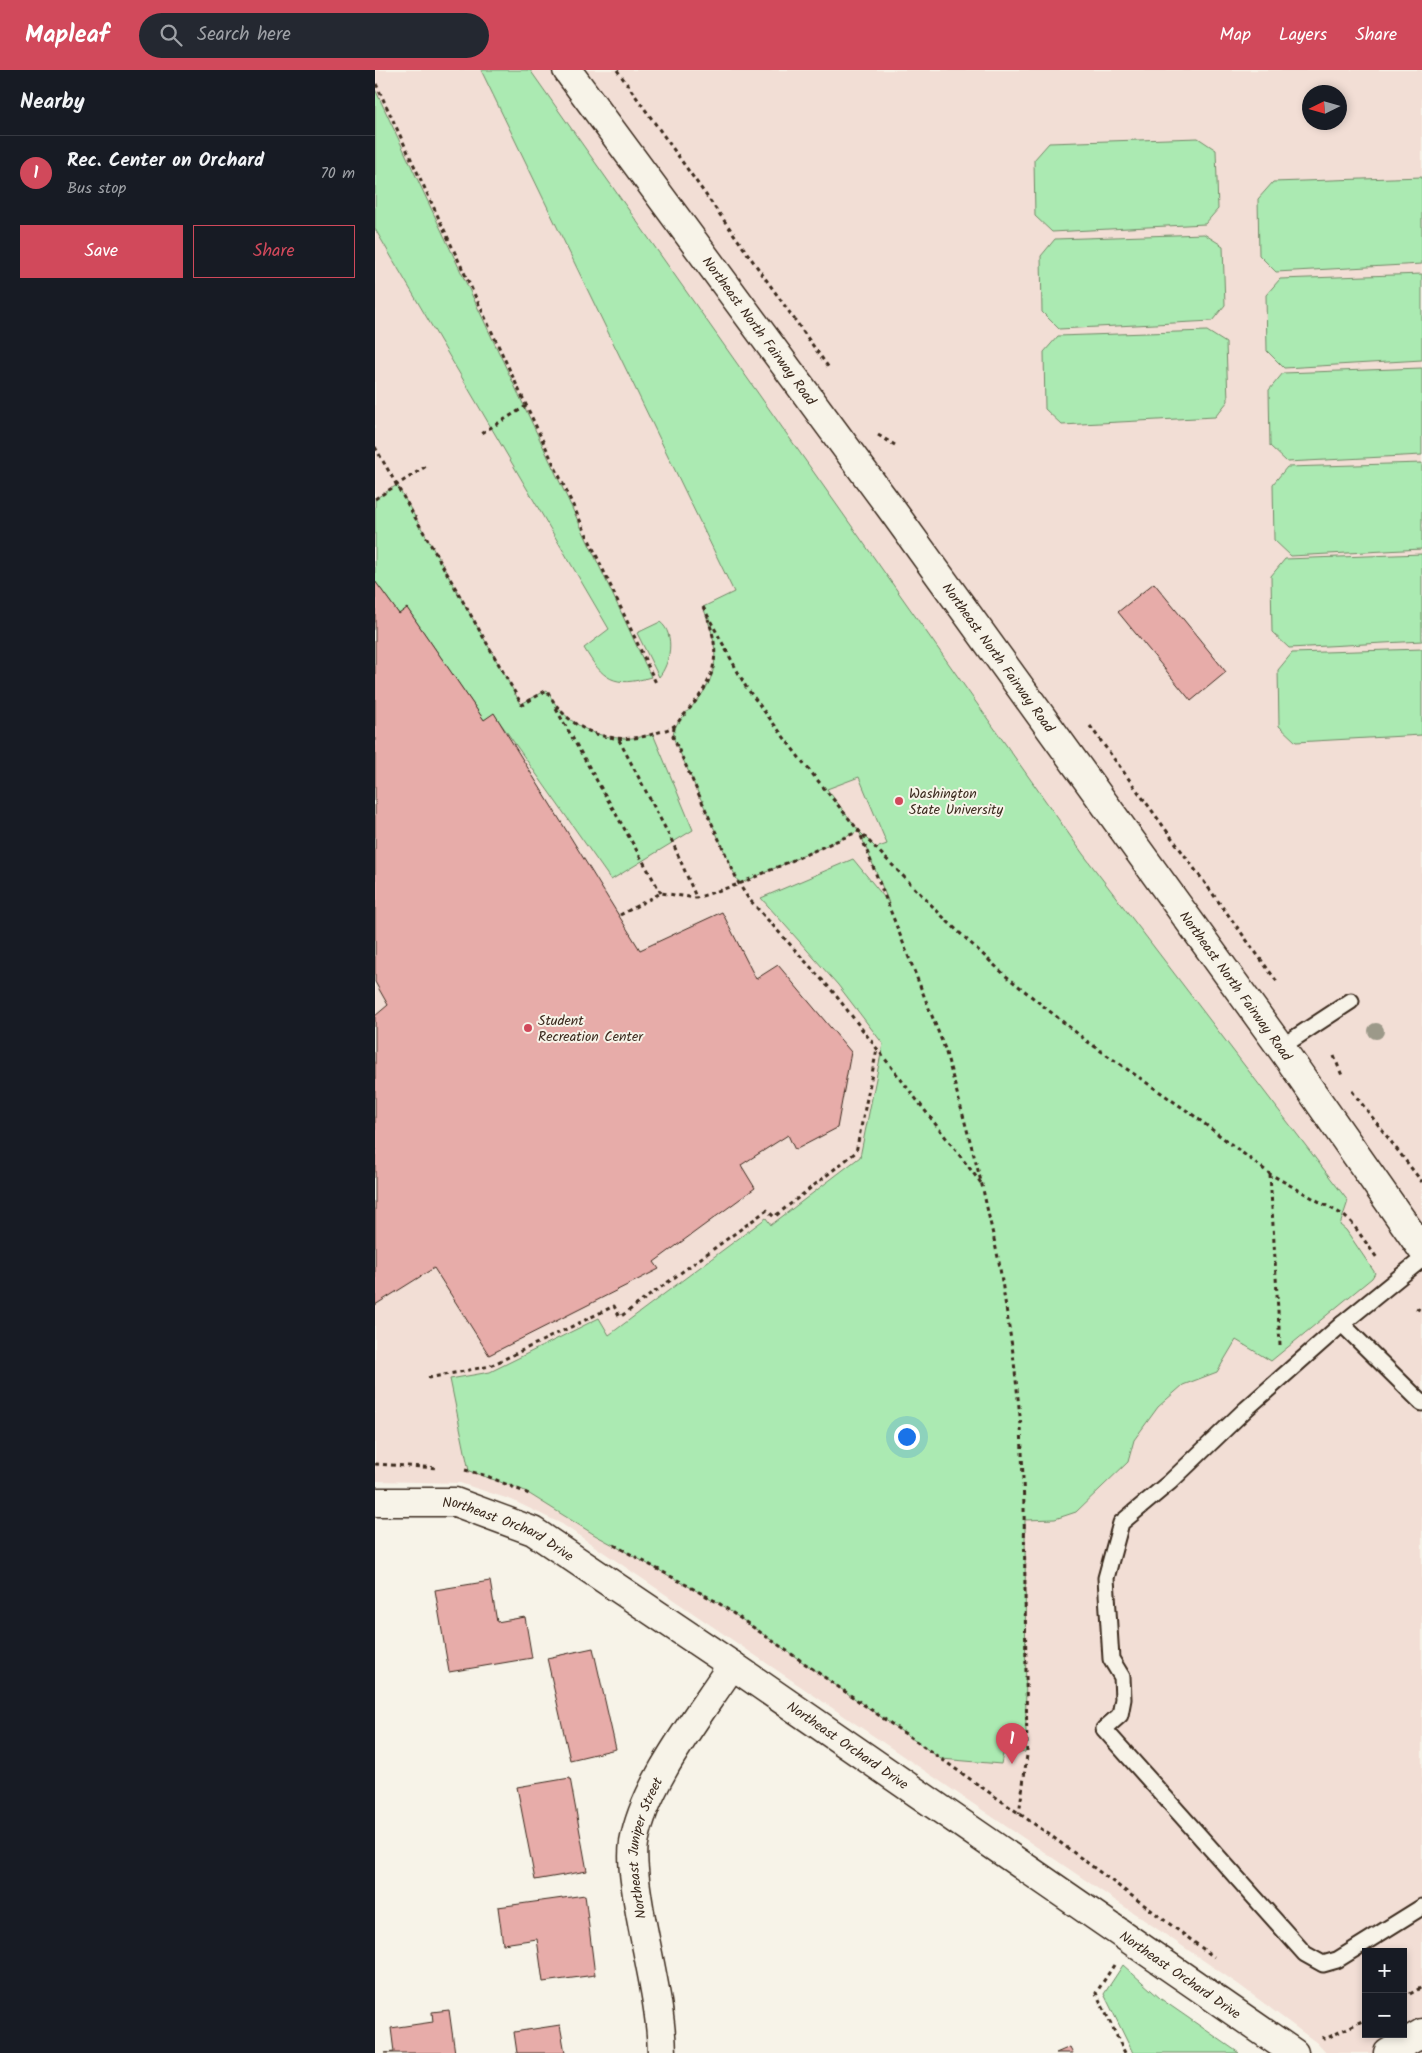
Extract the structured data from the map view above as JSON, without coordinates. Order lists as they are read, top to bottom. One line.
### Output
{"streets":{"street":["Northeast North Fairway Road","Northeast Orchard Drive","Northeast Juniper Street"]},"crossings":[["Northeast Orchard Drive","Northeast Juniper Street"]],"places":["Washington State University","Student Recreation Center"],"north":"left","page":{"header":"Mapleaf","search":"Search here","nav":["Map","Layers","Share"],"heading":"Nearby","list":[{"mark":"1","name":"Rec. Center on Orchard","note":"Bus stop","value":"70 m"}],"buttons":["Save","Share"],"pins":"1","map_buttons":["+","−"]}}
